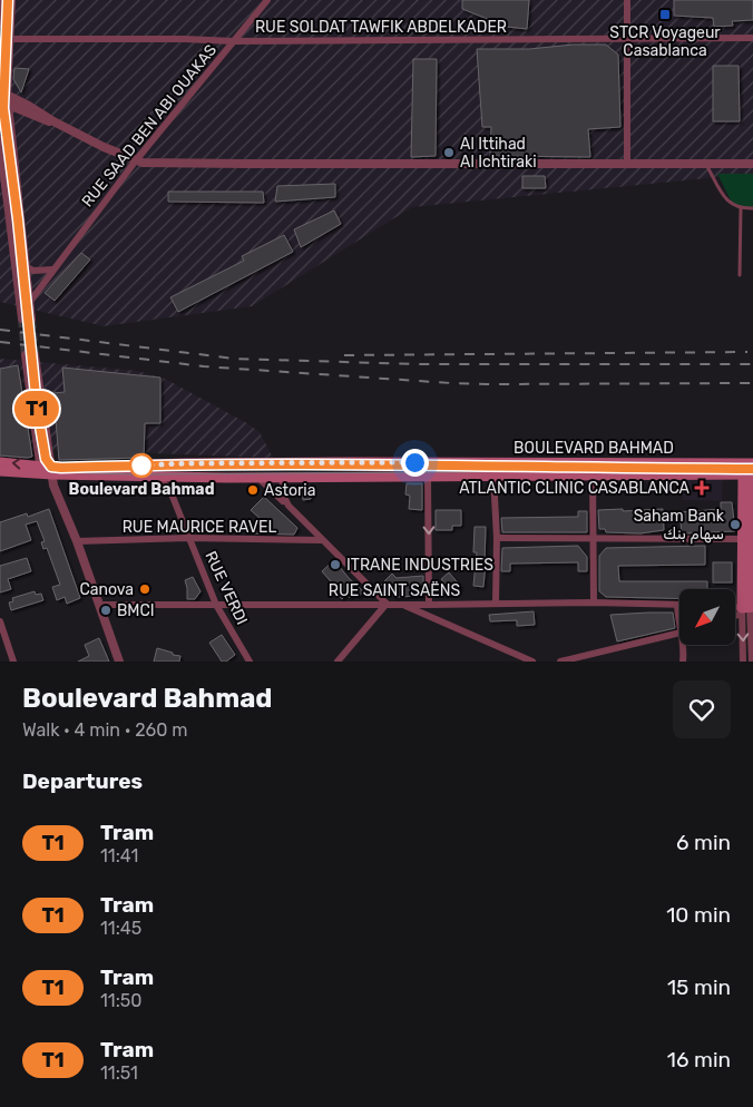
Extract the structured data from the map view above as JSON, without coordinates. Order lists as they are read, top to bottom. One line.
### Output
{"streets":{"main road":["BOULEVARD BAHMAD"],"street":["RUE SOLDAT TAWFIK ABDELKADER","RUE SAAD BEN ABI OUAKAS","RUE MAURICE RAVEL","RUE VERDI","RUE SAINT SAËNS"]},"crossings":[["RUE SOLDAT TAWFIK ABDELKADER","RUE SAAD BEN ABI OUAKAS"],["BOULEVARD BAHMAD","RUE VERDI"],["RUE MAURICE RAVEL","RUE VERDI"],["RUE VERDI","RUE SAINT SAËNS"]],"places":{"transit":["STCR Voyageur Casablanca"],"other":["Al Ittihad Al Ichtiraki","Boulevard Bahmad","Astoria","Saham Bank سهام بنك","ITRANE INDUSTRIES","Canova","BMCI"],"health":["ATLANTIC CLINIC CASABLANCA"]},"lines":["tram line T1"],"north":"bottom left","page":{"on_map":"T1","heading":[["Boulevard Bahmad","Walk · 4 min · 260 m"],"Departures"],"list":[{"mark":"T1","name":"Tram","note":"11:41","value":"6 min"},{"mark":"T1","name":"Tram","note":"11:45","value":"10 min"},{"mark":"T1","name":"Tram","note":"11:50","value":"15 min"},{"mark":"T1","name":"Tram","note":"11:51","value":"16 min"}]}}
